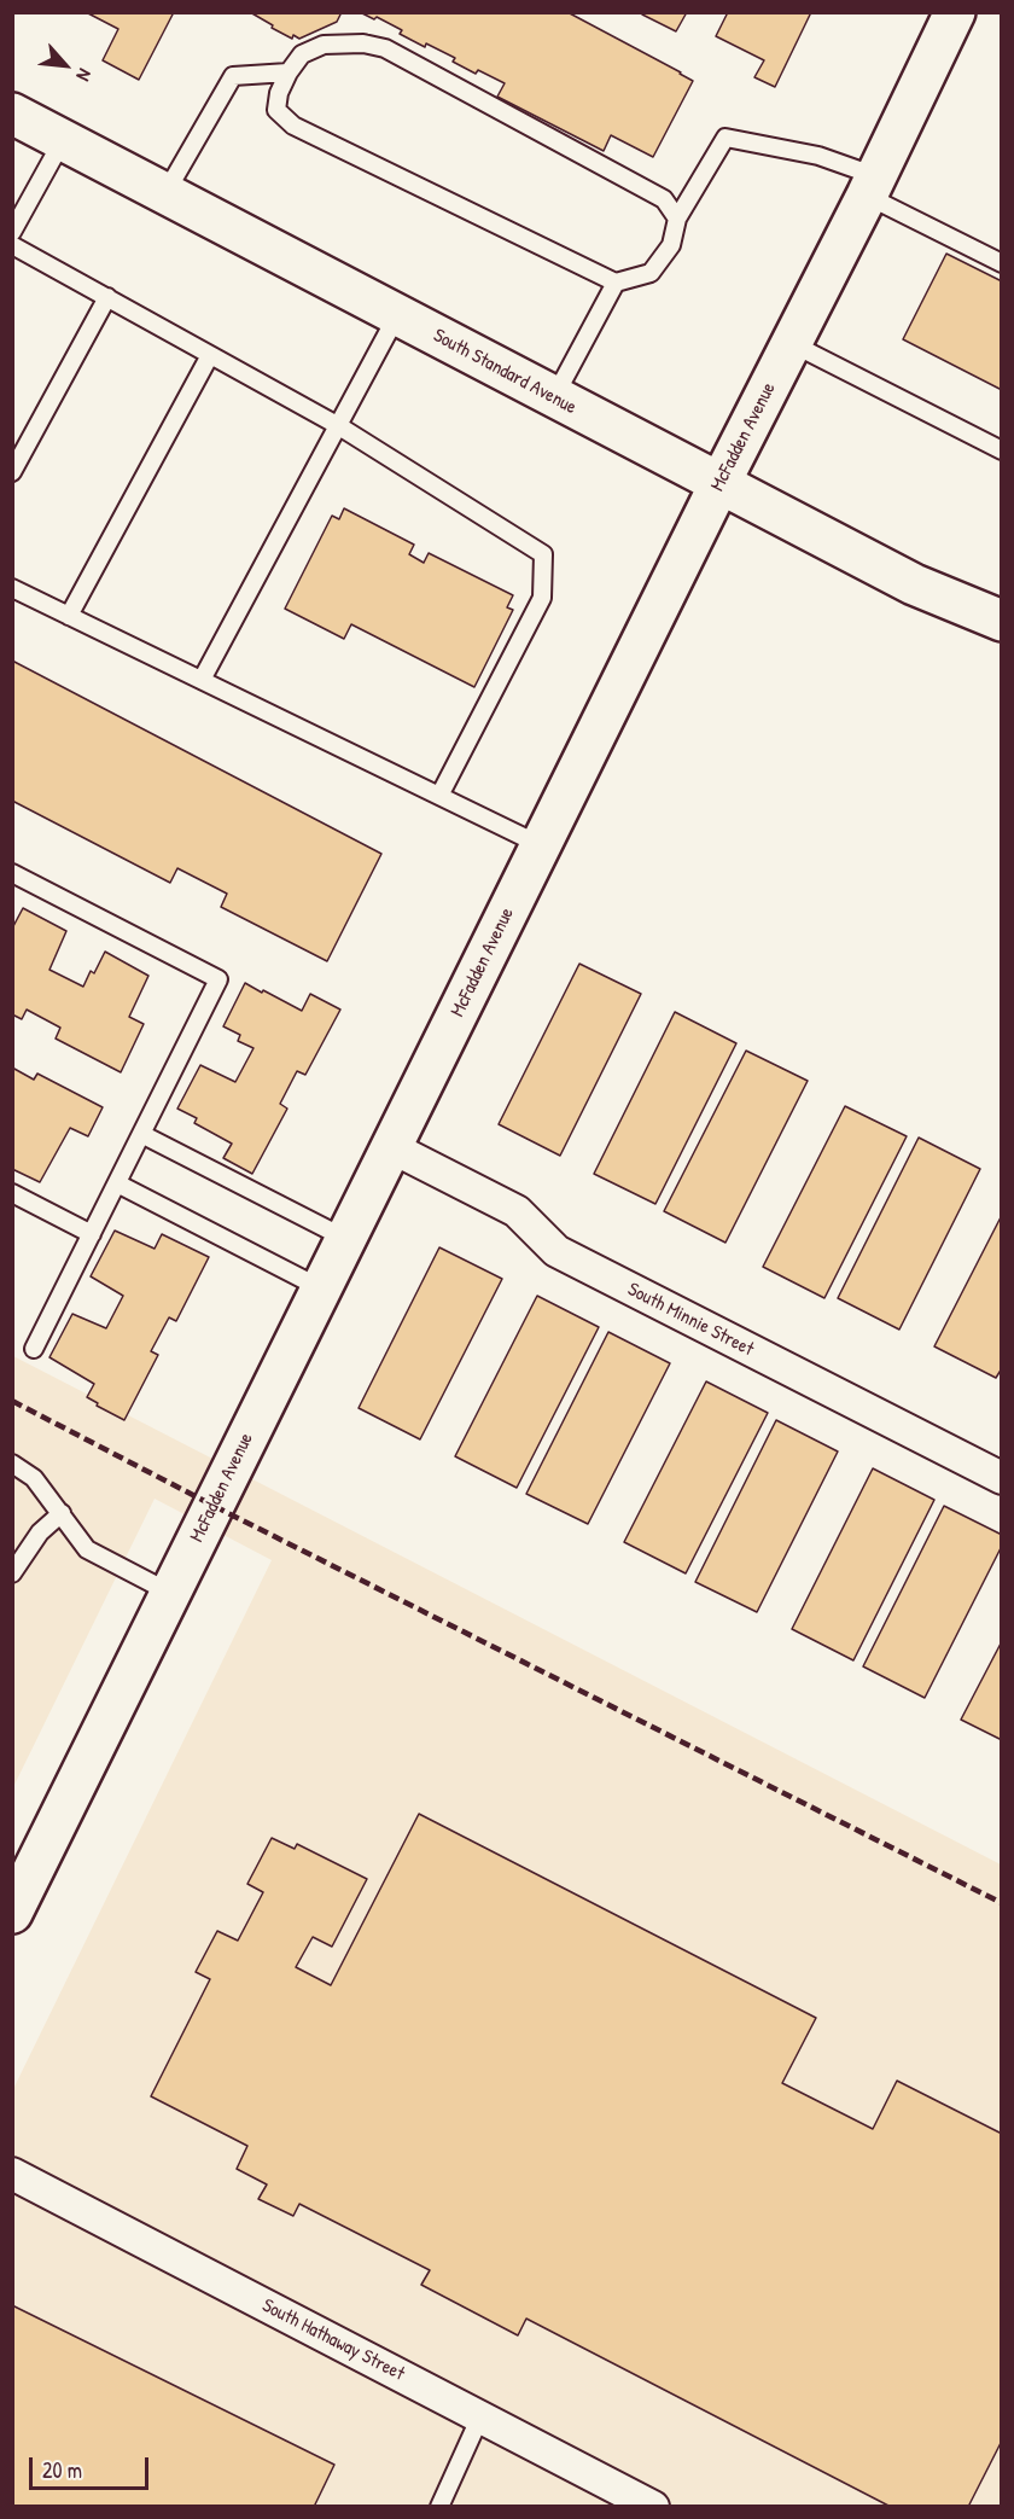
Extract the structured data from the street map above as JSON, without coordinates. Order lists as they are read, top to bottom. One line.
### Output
{"streets":{"street":["South Standard Avenue","McFadden Avenue","South Minnie Street","South Hathaway Street"]},"crossings":[["South Standard Avenue","McFadden Avenue"],["McFadden Avenue","South Minnie Street"]],"scale_bar":"20 m","north":"bottom right"}
